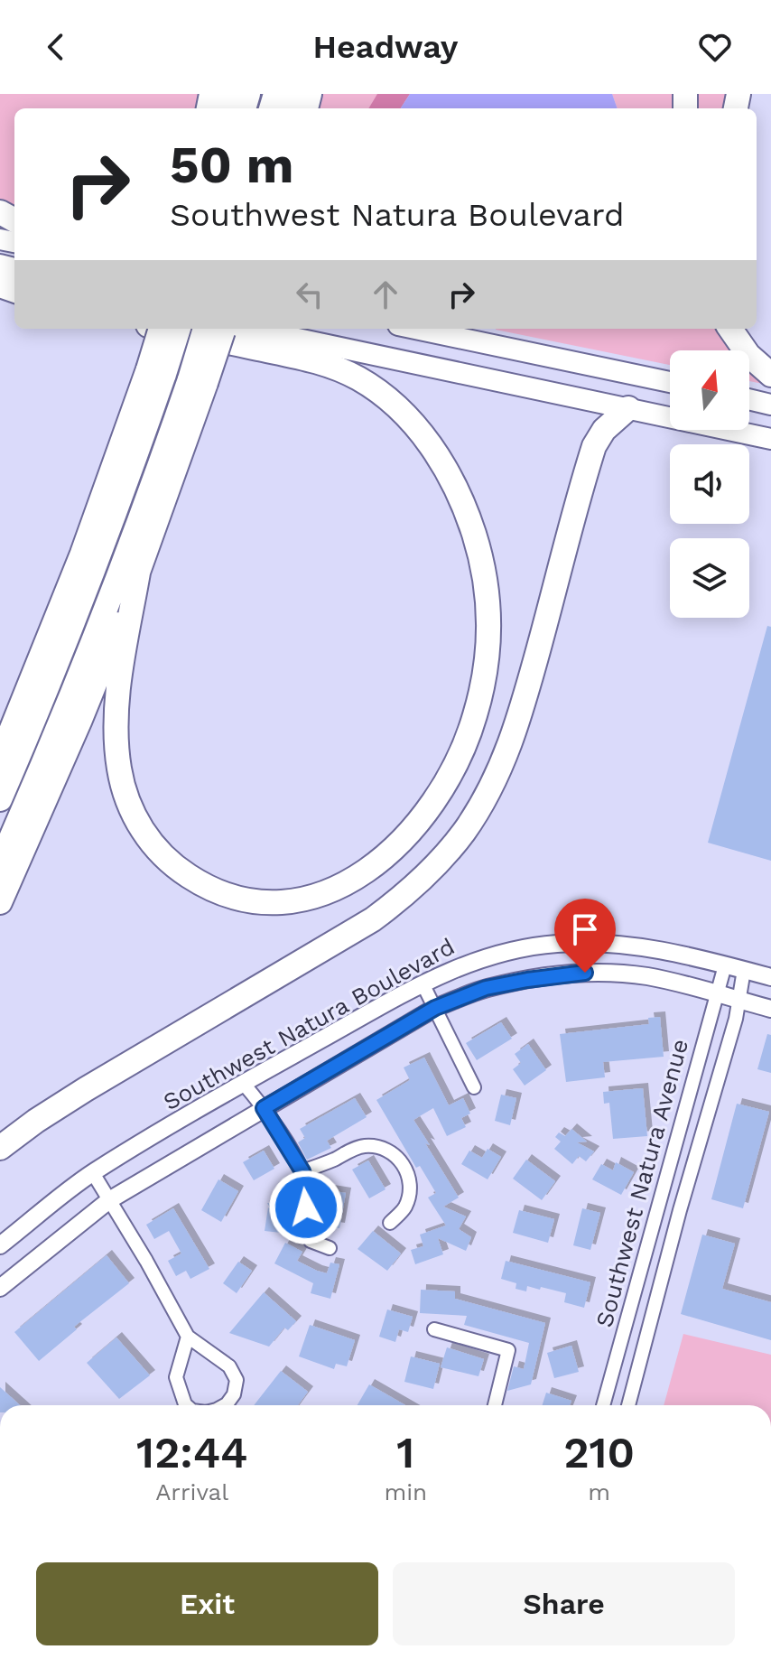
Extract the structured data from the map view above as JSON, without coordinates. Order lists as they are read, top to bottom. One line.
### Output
{"streets":{"street":["Southwest Natura Boulevard","Southwest Natura Avenue"]},"crossings":[["Southwest Natura Boulevard","Southwest Natura Avenue"]],"north":"top","page":{"header":"Headway","turn":["50 m","Southwest Natura Boulevard"],"eta":["12:44","Arrival","1","min","210","m"],"buttons":["Exit","Share"]}}
